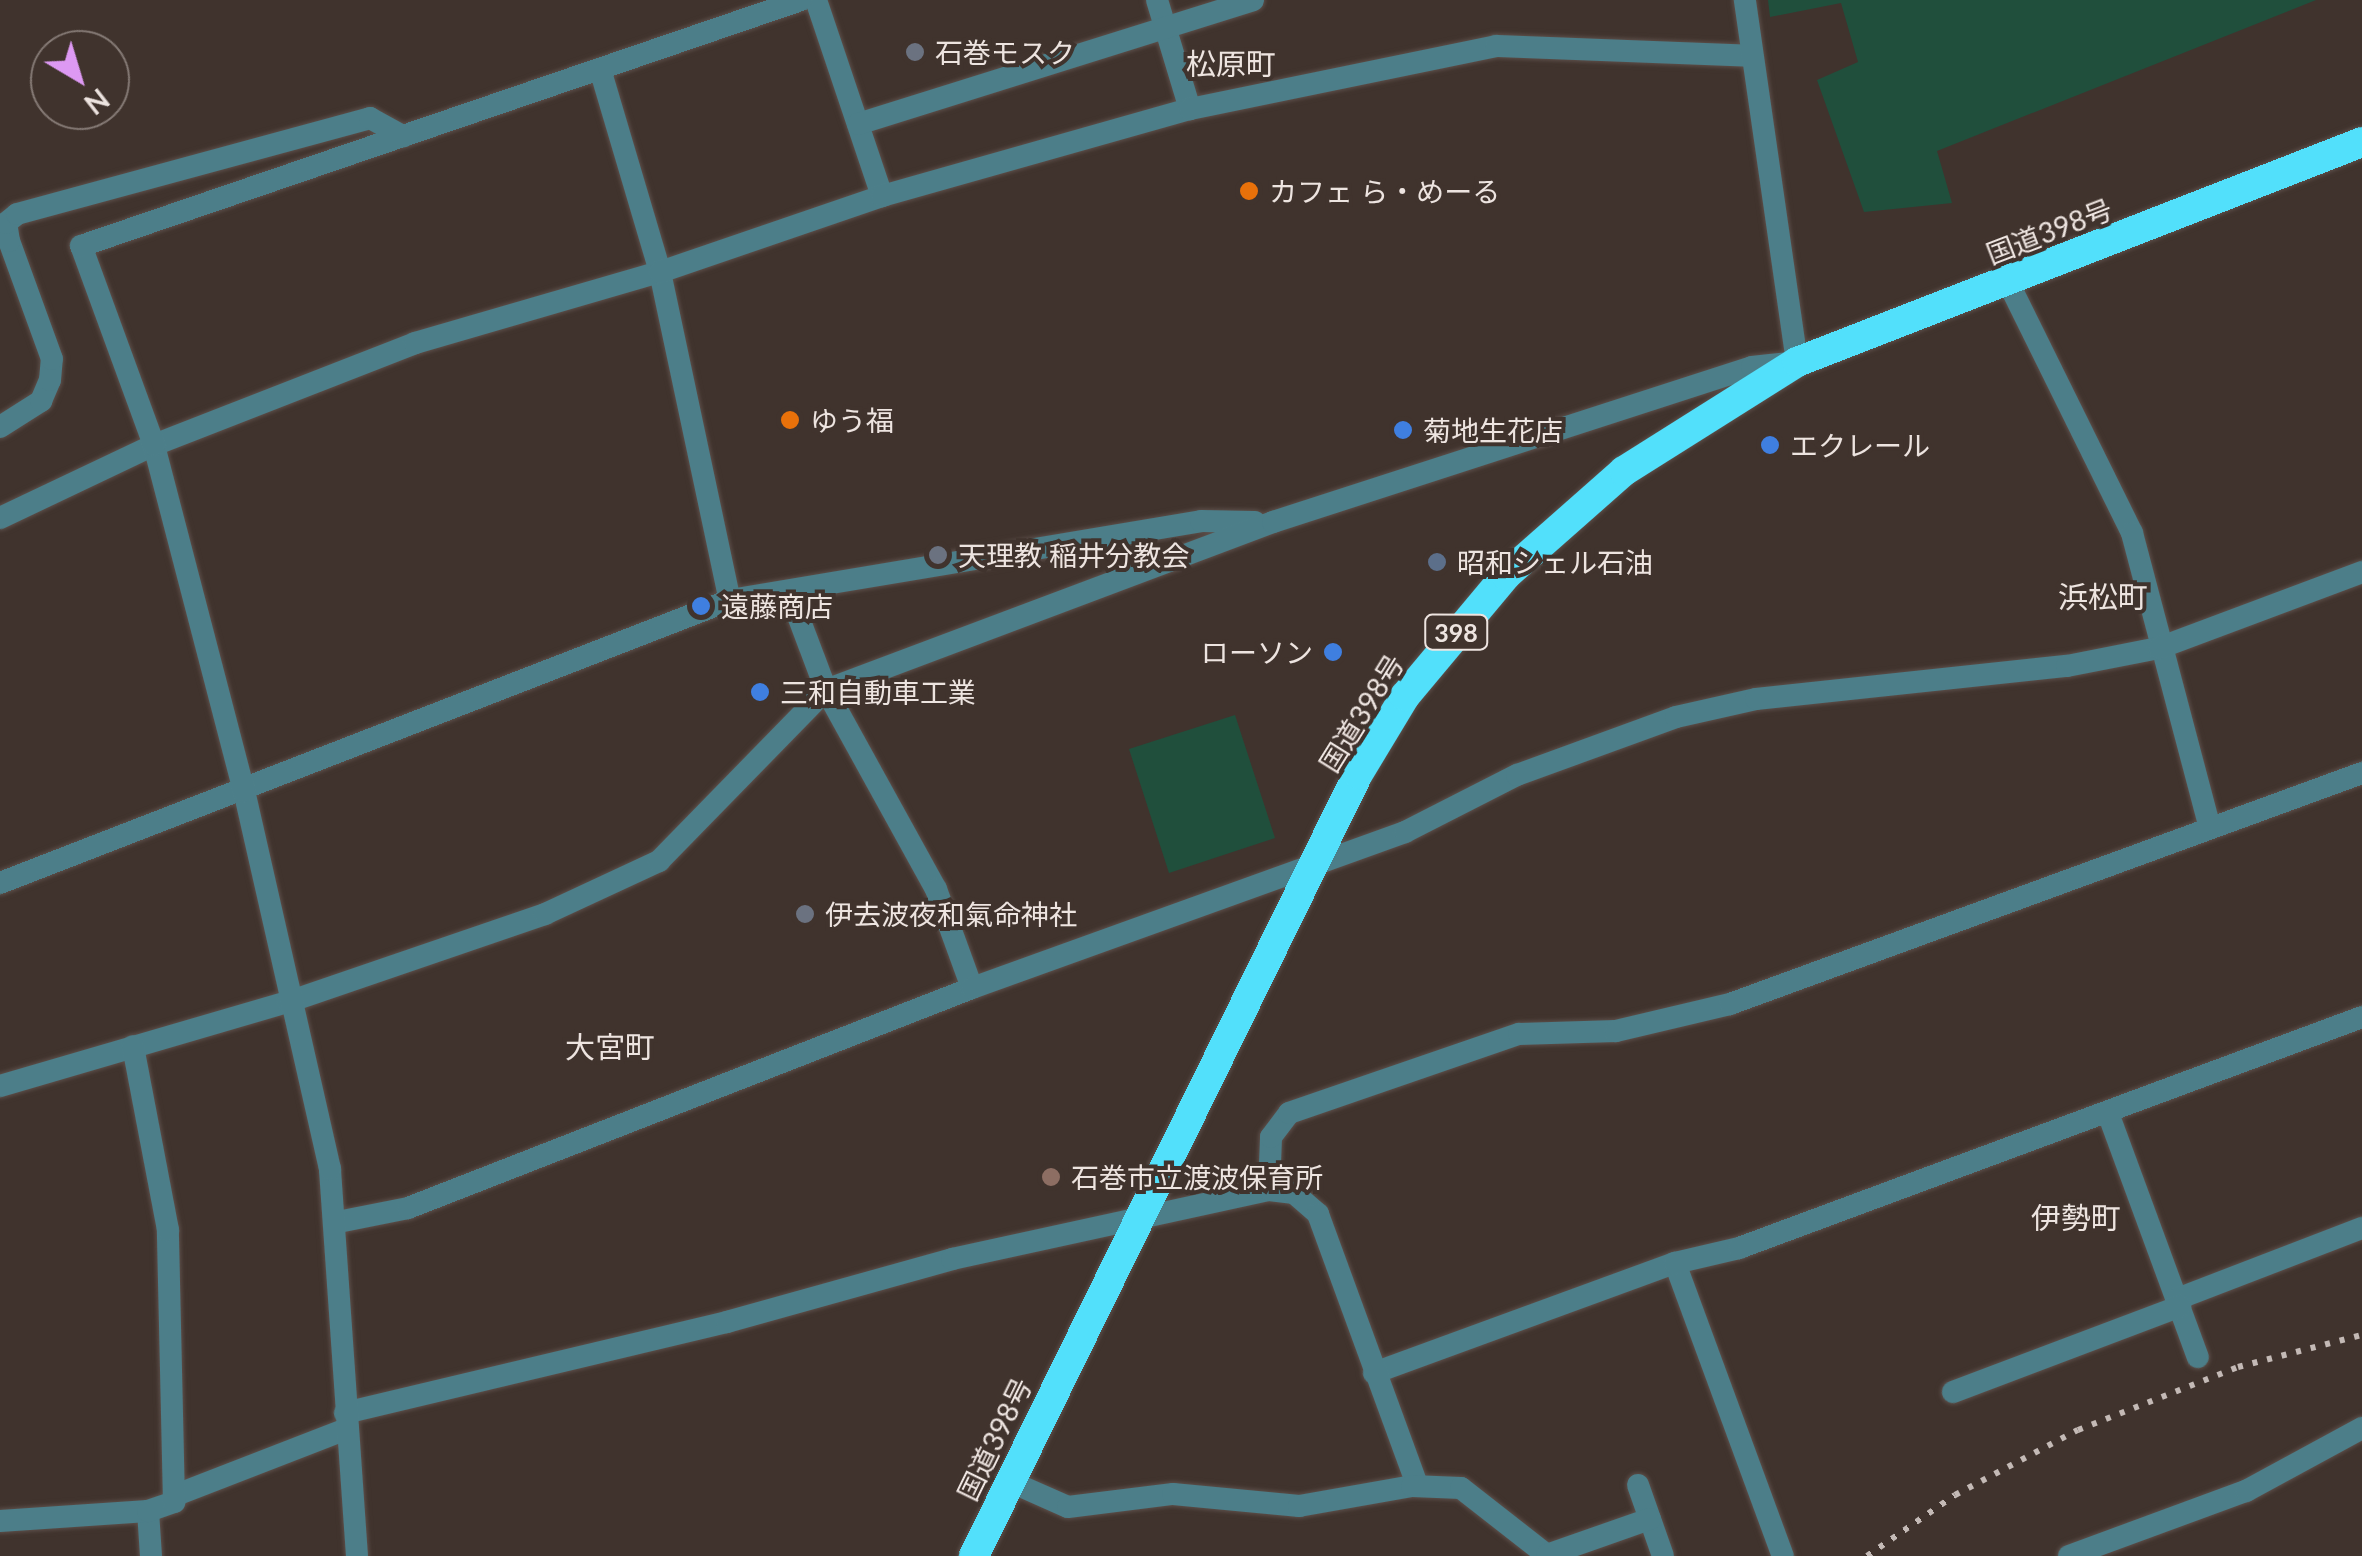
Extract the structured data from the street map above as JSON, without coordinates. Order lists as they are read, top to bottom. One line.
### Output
{"streets":{"highway":["国道398号","398"]},"districts":["松原町","浜松町","大宮町","伊勢町"],"places":["石巻モスク","カフェ ら・めーる","ゆう福","菊地生花店","エクレール","天理教 稲井分教会","昭和シェル石油","遠藤商店","ローソン","三和自動車工業","伊去波夜和氣命神社","石巻市立渡波保育所"],"north":"bottom right"}
